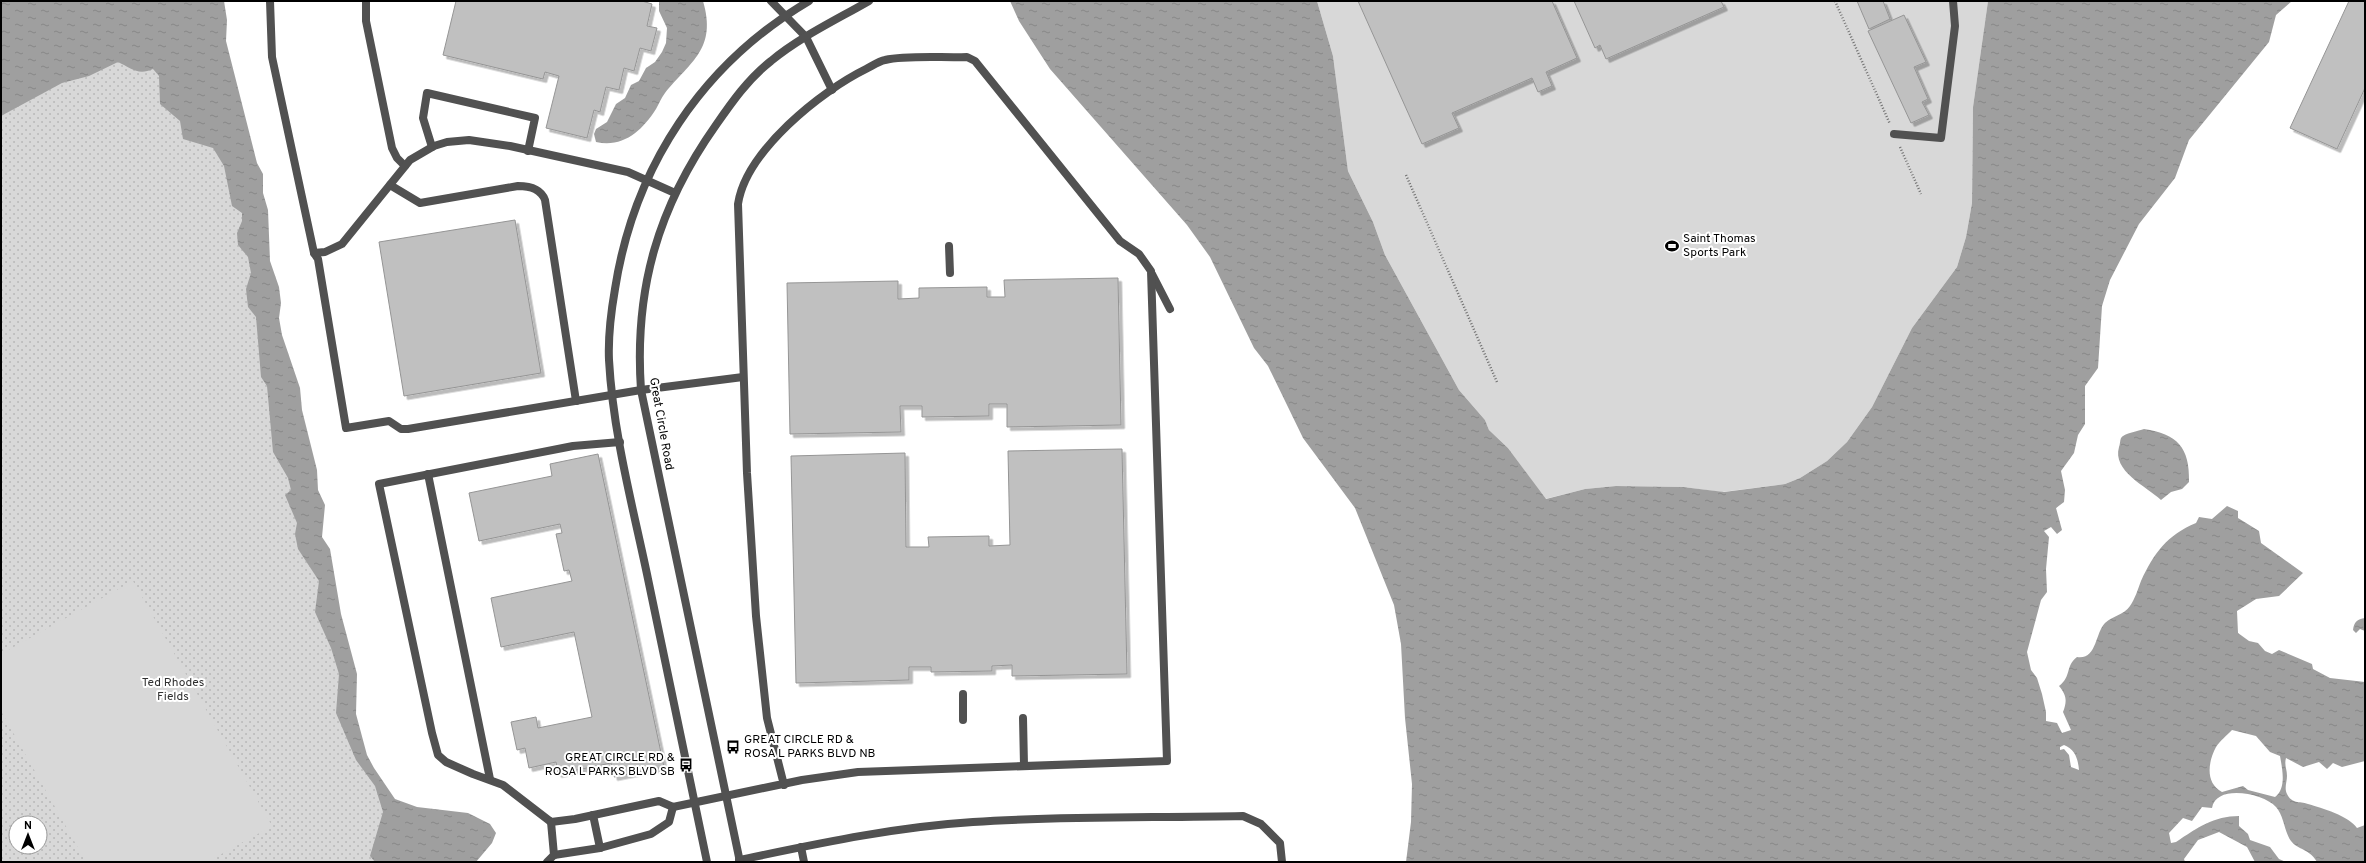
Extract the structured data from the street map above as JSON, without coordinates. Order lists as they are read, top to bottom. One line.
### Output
{"streets":{"street":["Great Circle Road"]},"parks":["Ted Rhodes Fields"],"places":{"sports":["Saint Thomas Sports Park"],"bus stop":["GREAT CIRCLE RD & ROSA L PARKS BLVD NB","GREAT CIRCLE RD & ROSA L PARKS BLVD SB"]},"north":"top"}
